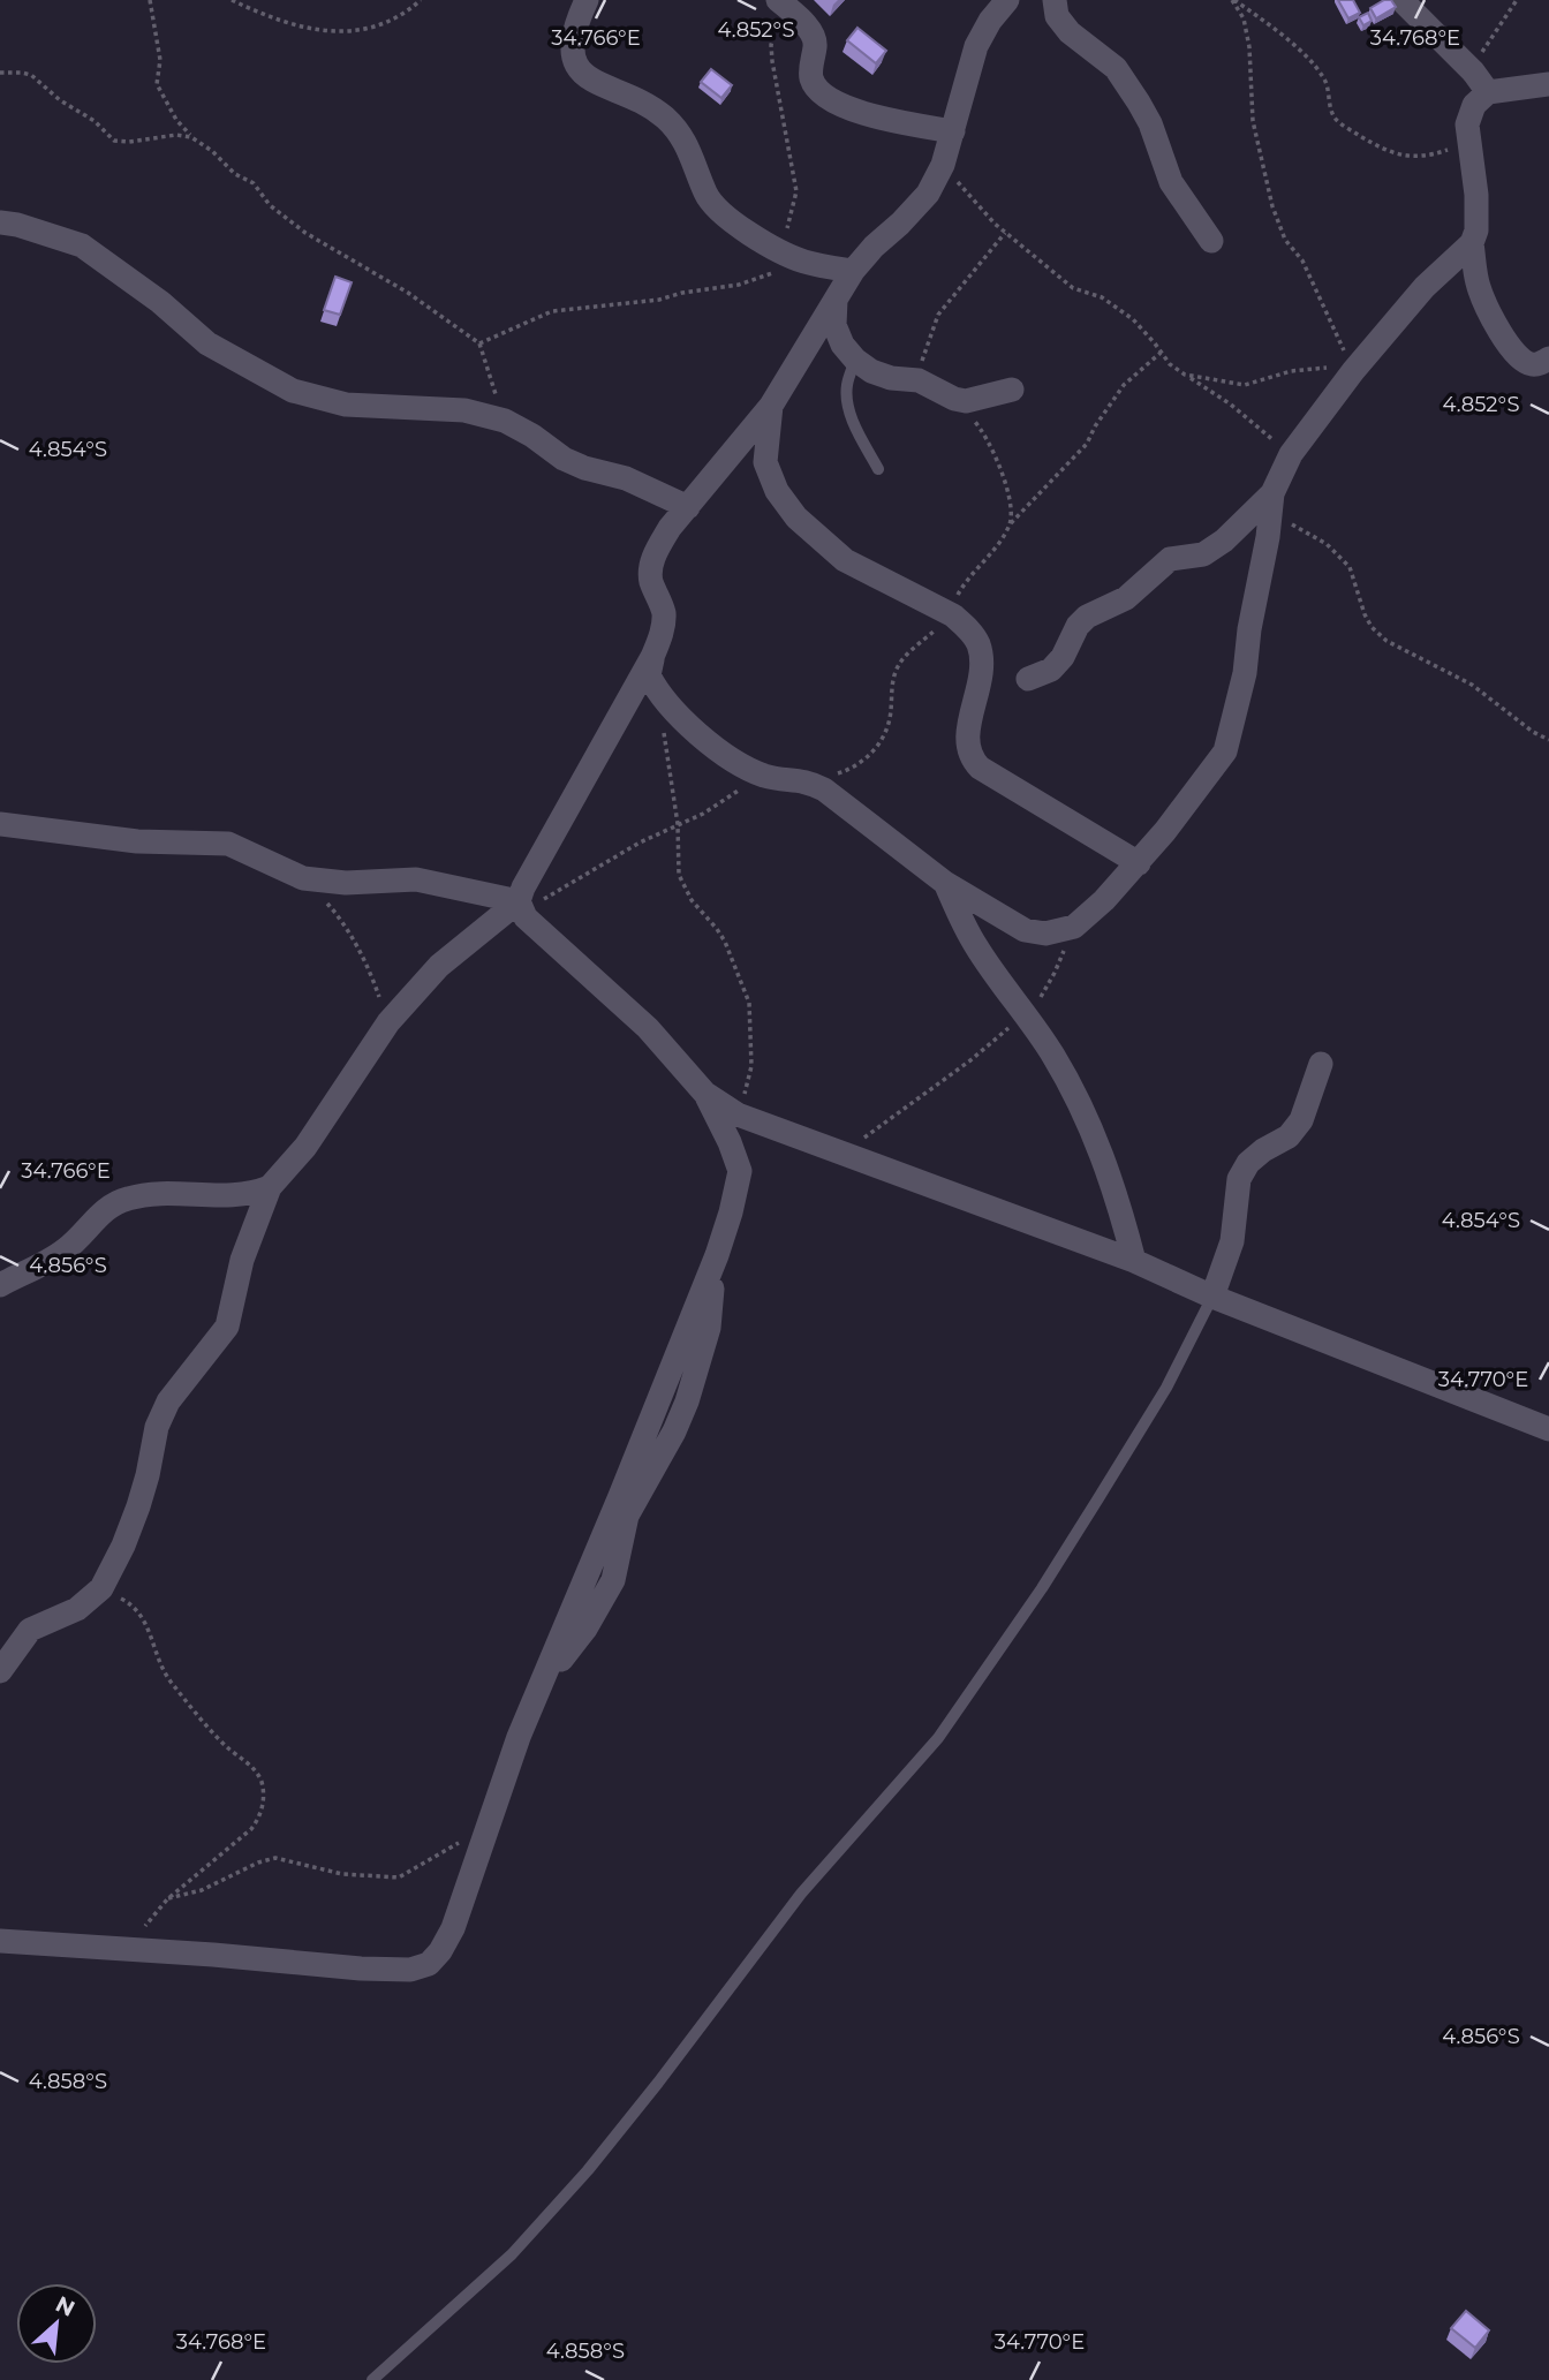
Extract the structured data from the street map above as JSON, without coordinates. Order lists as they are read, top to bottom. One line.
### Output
{"north":"top right","coordinates":["4.852°S","34.766°E","34.768°E","4.854°S","4.856°S","34.770°E","4.858°S"]}
